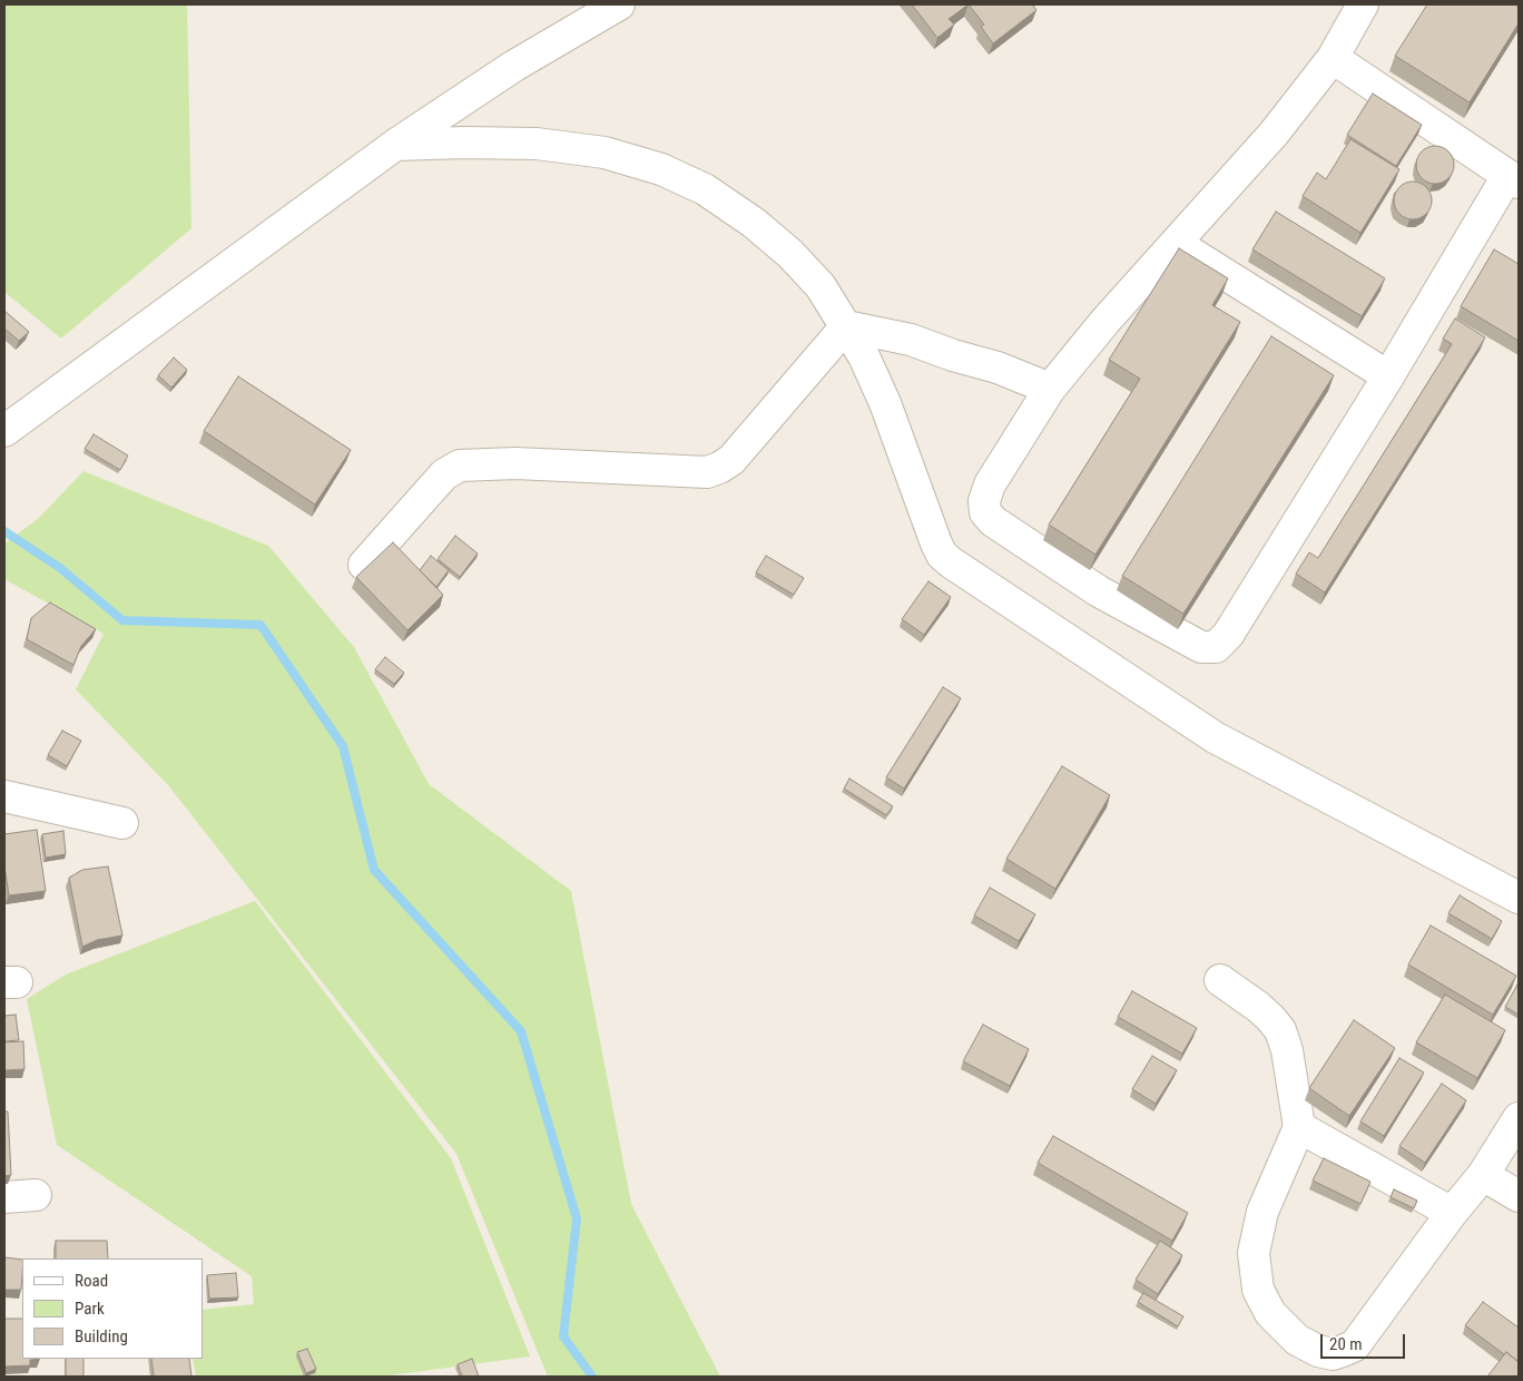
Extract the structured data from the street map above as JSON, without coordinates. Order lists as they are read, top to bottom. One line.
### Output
{"legend":["Road","Park","Building"],"scale_bar":"20 m"}
